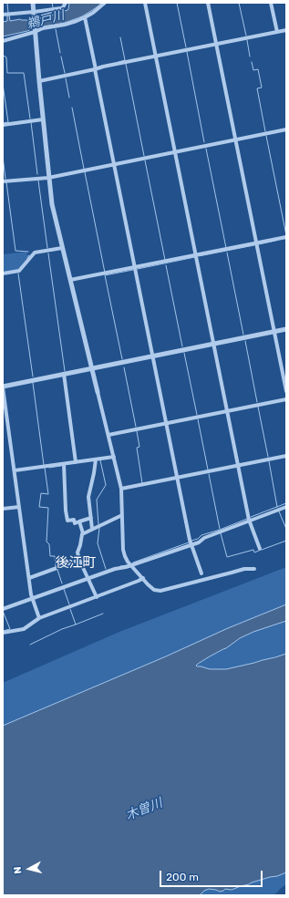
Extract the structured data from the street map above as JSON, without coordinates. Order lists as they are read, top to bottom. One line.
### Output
{"districts":["後江町"],"water":["鵜戸川","木曽川"],"scale_bar":"200 m","north":"left"}
